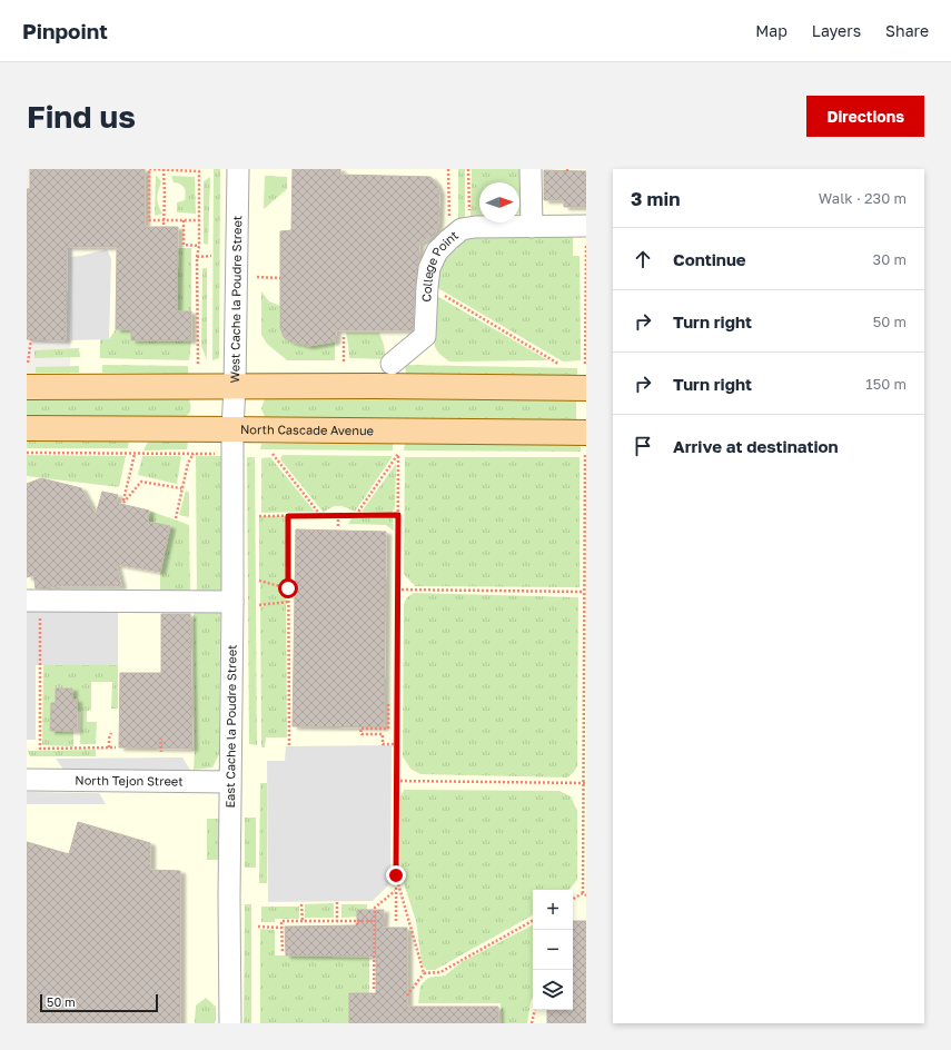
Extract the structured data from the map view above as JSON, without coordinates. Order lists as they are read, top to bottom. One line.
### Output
{"streets":{"main road":["North Cascade Avenue"],"street":["College Point","West Cache la Poudre Street","East Cache la Poudre Street","North Tejon Street"]},"crossings":[["West Cache la Poudre Street","North Cascade Avenue"],["West Cache la Poudre Street","East Cache la Poudre Street"],["North Cascade Avenue","East Cache la Poudre Street"],["East Cache la Poudre Street","North Tejon Street"]],"scale_bar":"50 m","north":"right","page":{"header":"Pinpoint","nav":["Map","Layers","Share"],"buttons":"Directions","title":"Find us","heading":["3 min","Walk · 230 m"],"list":[["Continue","30 m"],["Turn right","50 m"],["Turn right","150 m"],"Arrive at destination"],"map_buttons":["+","−"],"scale":"50 m"}}
